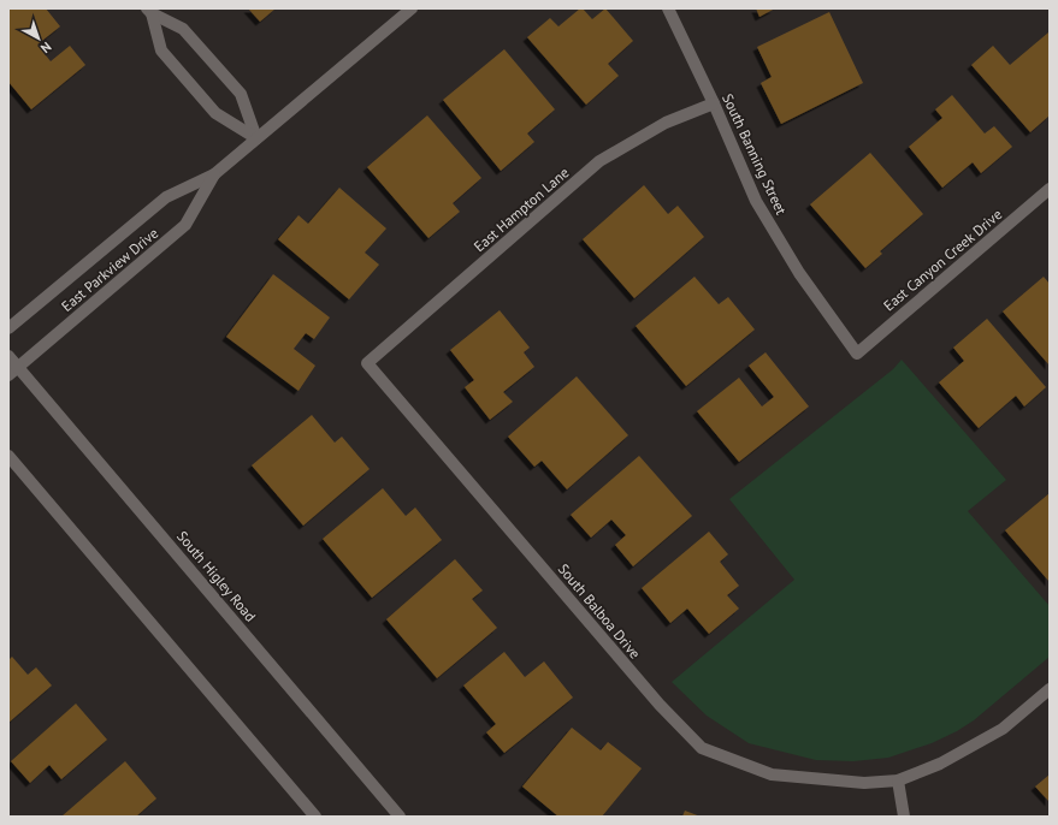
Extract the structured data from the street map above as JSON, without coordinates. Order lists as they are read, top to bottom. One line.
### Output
{"streets":{"street":["South Banning Street","East Hampton Lane","East Canyon Creek Drive","East Parkview Drive","South Higley Road","South Balboa Drive"]},"crossings":[["South Banning Street","East Hampton Lane"],["South Banning Street","East Canyon Creek Drive"],["East Hampton Lane","South Balboa Drive"],["East Parkview Drive","South Higley Road"]],"north":"bottom right"}
